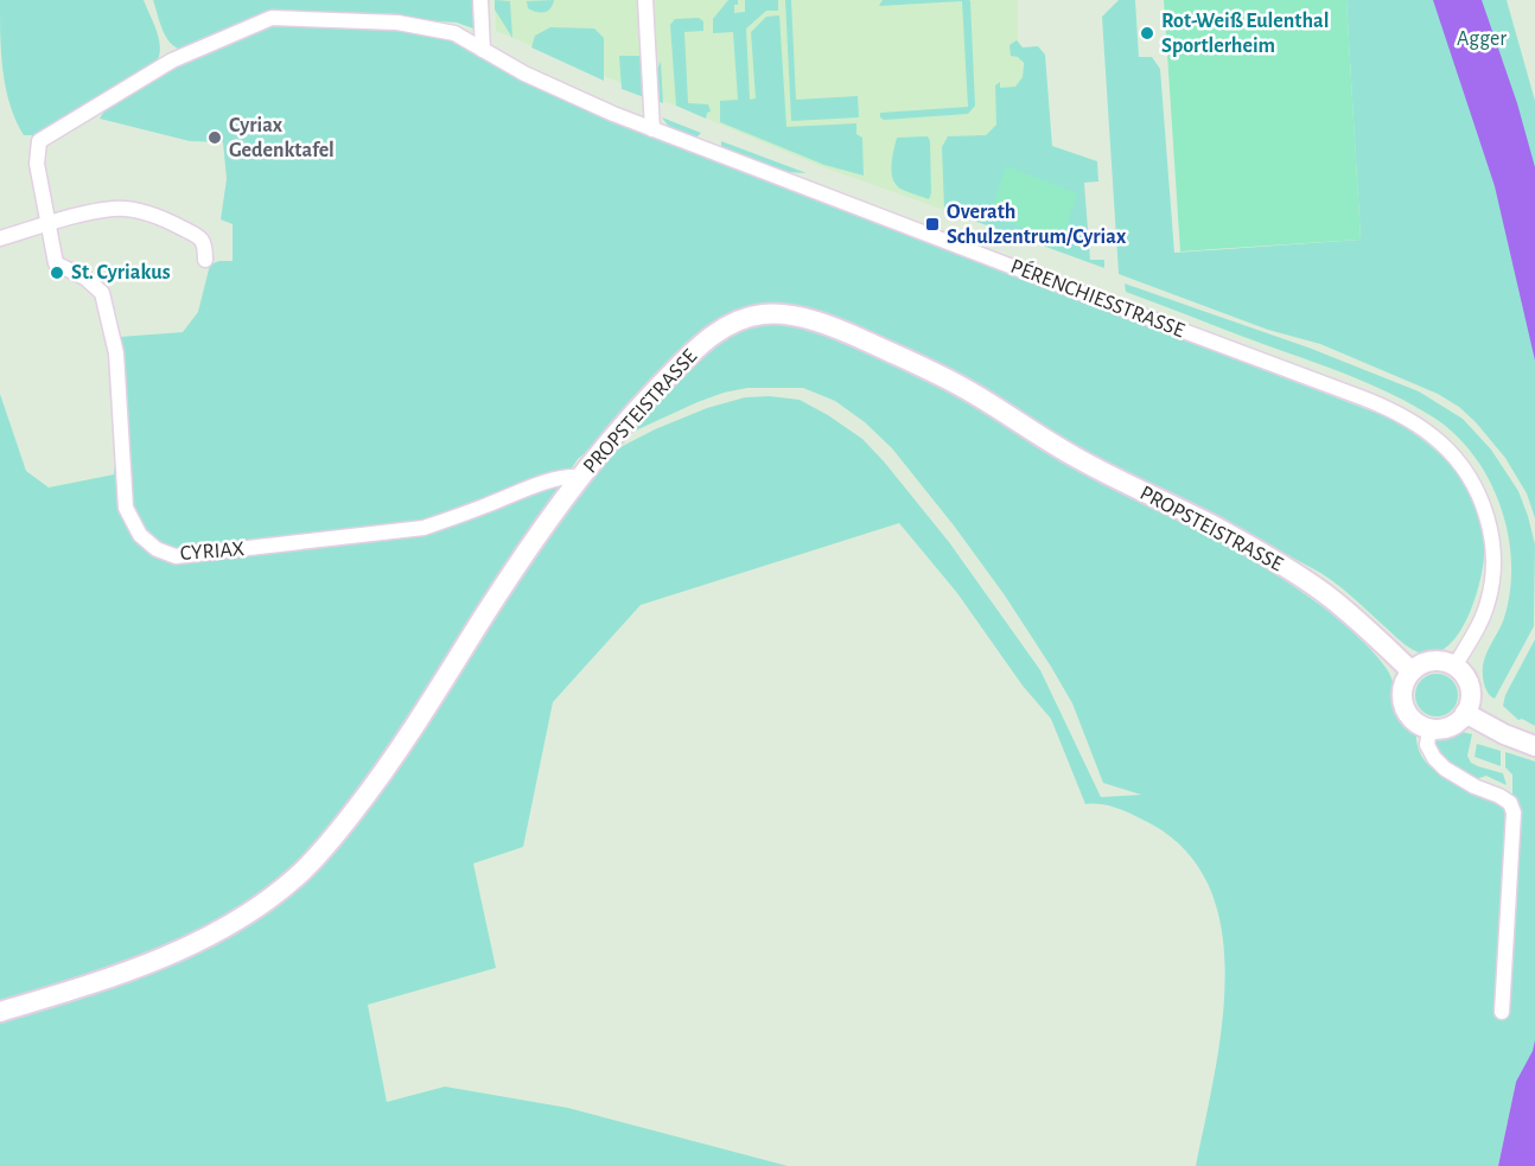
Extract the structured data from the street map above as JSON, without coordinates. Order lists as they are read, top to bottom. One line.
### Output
{"streets":{"street":["PÉRENCHIESSTRASSE","PROPSTEISTRASSE","CYRIAX"]},"crossings":[["PÉRENCHIESSTRASSE","PROPSTEISTRASSE"],["PÉRENCHIESSTRASSE","CYRIAX"],["PROPSTEISTRASSE","CYRIAX"]],"parks":["Agger"],"places":{"other":["Rot-Weiß Eulenthal Sportlerheim","Cyriax Gedenktafel","St. Cyriakus"],"transit":["Overath Schulzentrum/Cyriax"]}}
